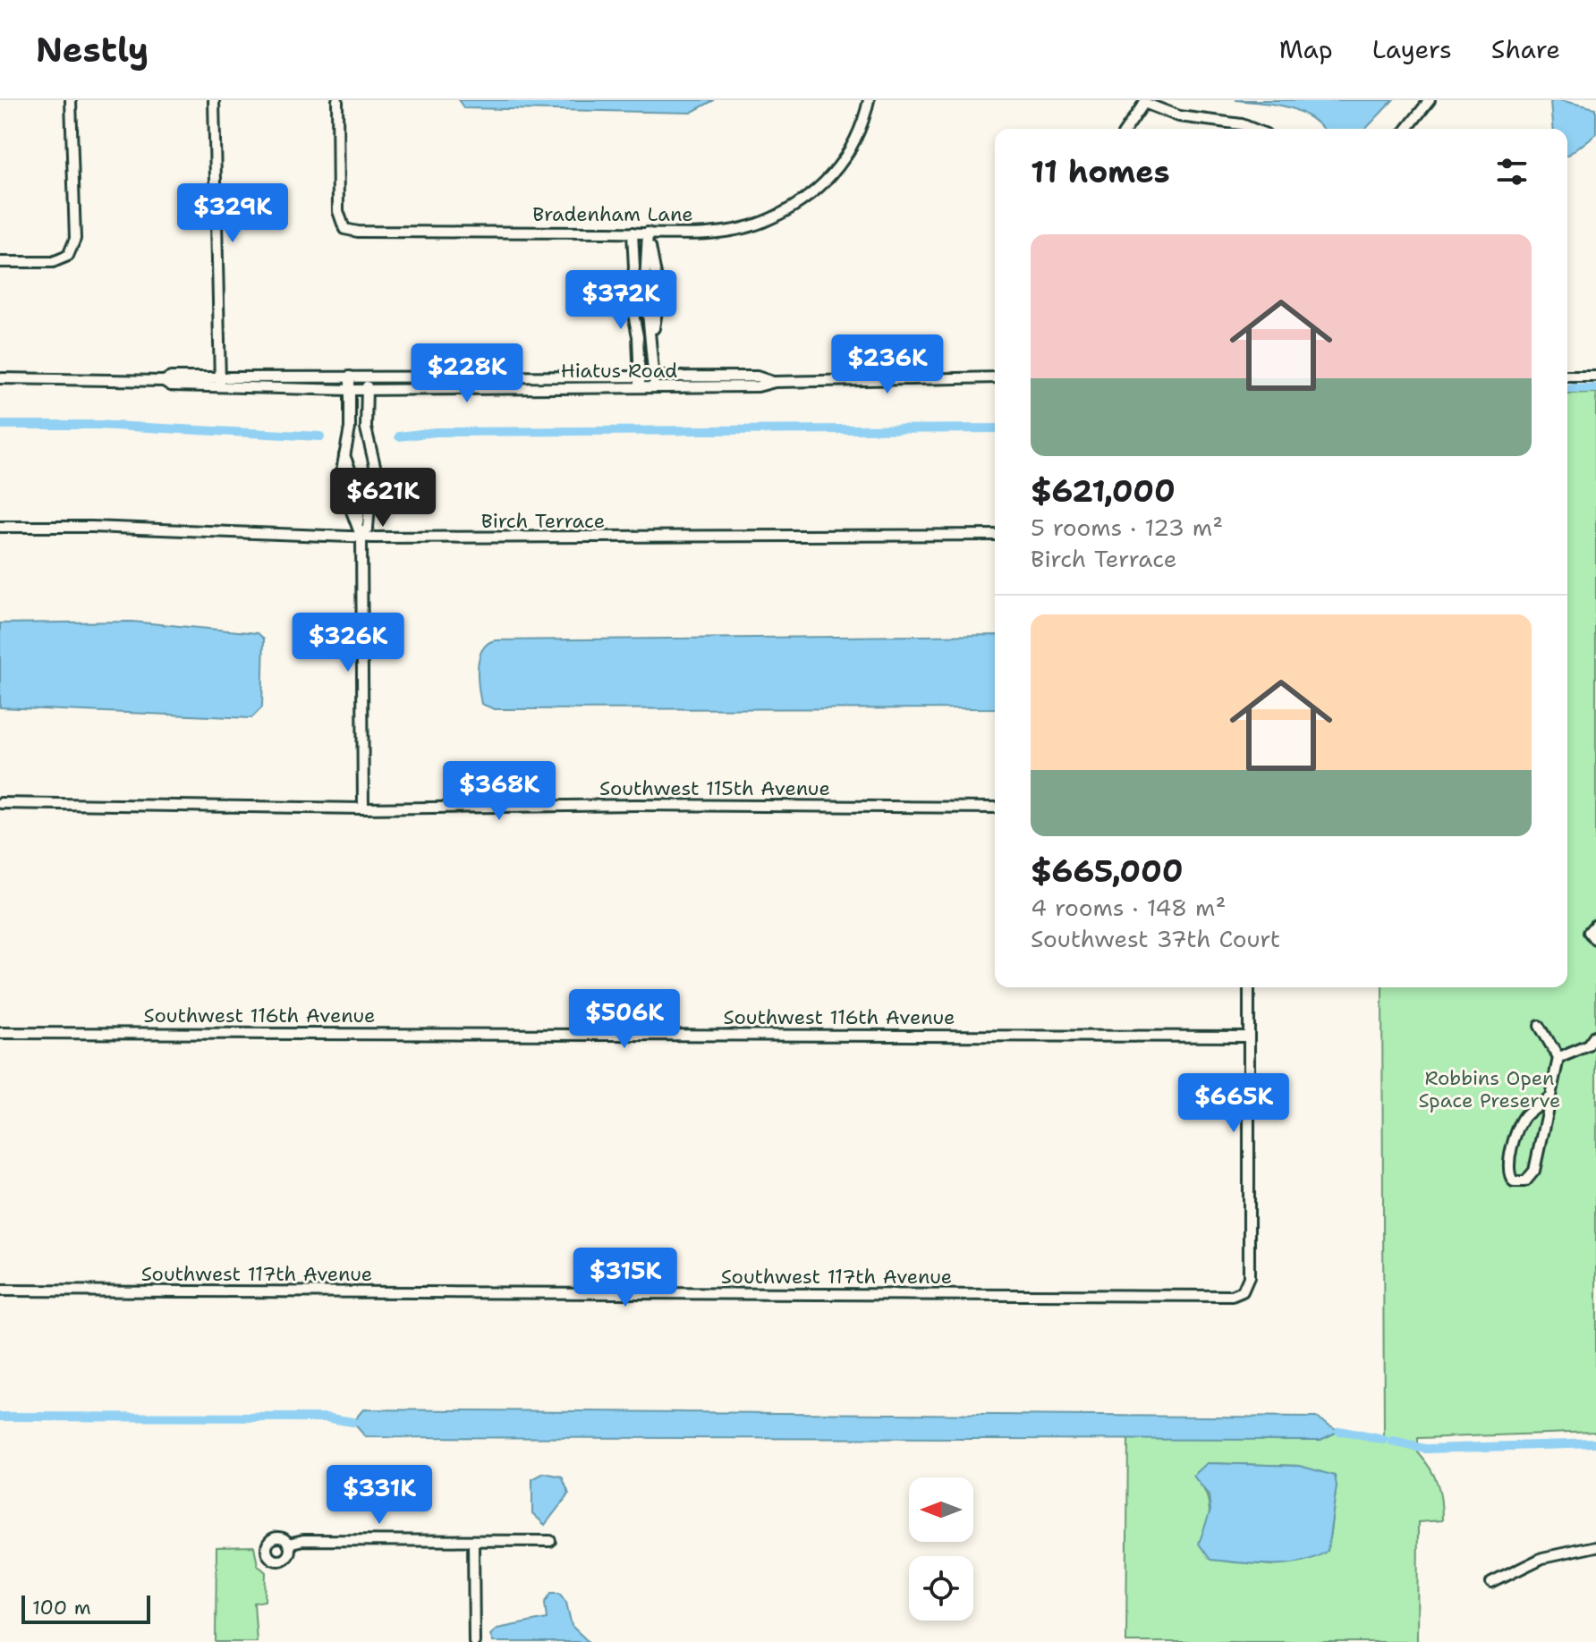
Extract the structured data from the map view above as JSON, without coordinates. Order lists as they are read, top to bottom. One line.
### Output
{"streets":{"street":["Bradenham Lane","Hiatus Road","Birch Terrace","Southwest 115th Avenue","Southwest 116th Avenue","Southwest 117th Avenue"]},"crossings":[["Southwest 116th Avenue","Southwest 117th Avenue"]],"parks":["Robbins Open Space Preserve"],"scale_bar":"100 m","north":"left","page":{"header":"Nestly","nav":["Map","Layers","Share"],"heading":"11 homes","price":["$329K","$372K","$236K","$228K","$621K","$326K","$368K","$506K","$665K","$315K","$331K"],"list":[{"name":"$621,000","note":"5 rooms · 123 m² · Birch Terrace"},{"name":"$665,000","note":"4 rooms · 148 m² · Southwest 37th Court"}],"scale":"100 m"}}
